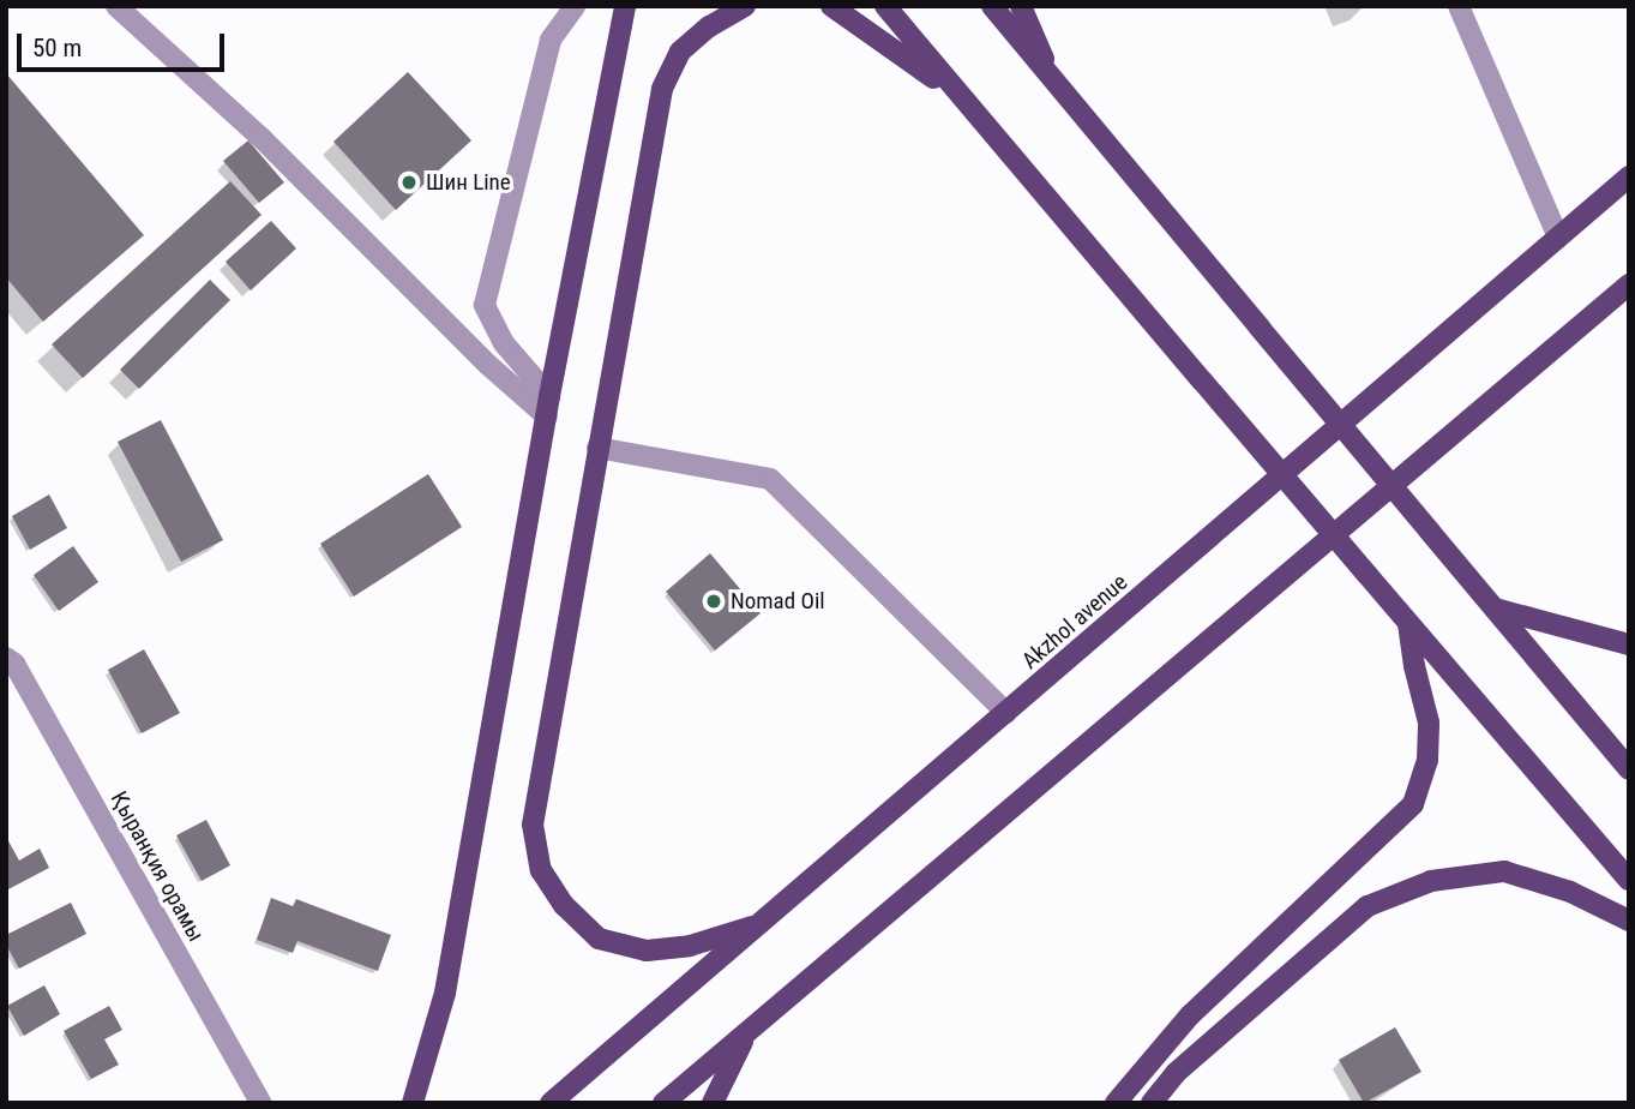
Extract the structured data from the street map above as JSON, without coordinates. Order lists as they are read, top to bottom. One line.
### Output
{"streets":{"main road":["Akzhol avenue"],"street":["Қыранқия орамы"]},"places":["Шин Line","Nomad Oil"],"scale_bar":"50 m"}
